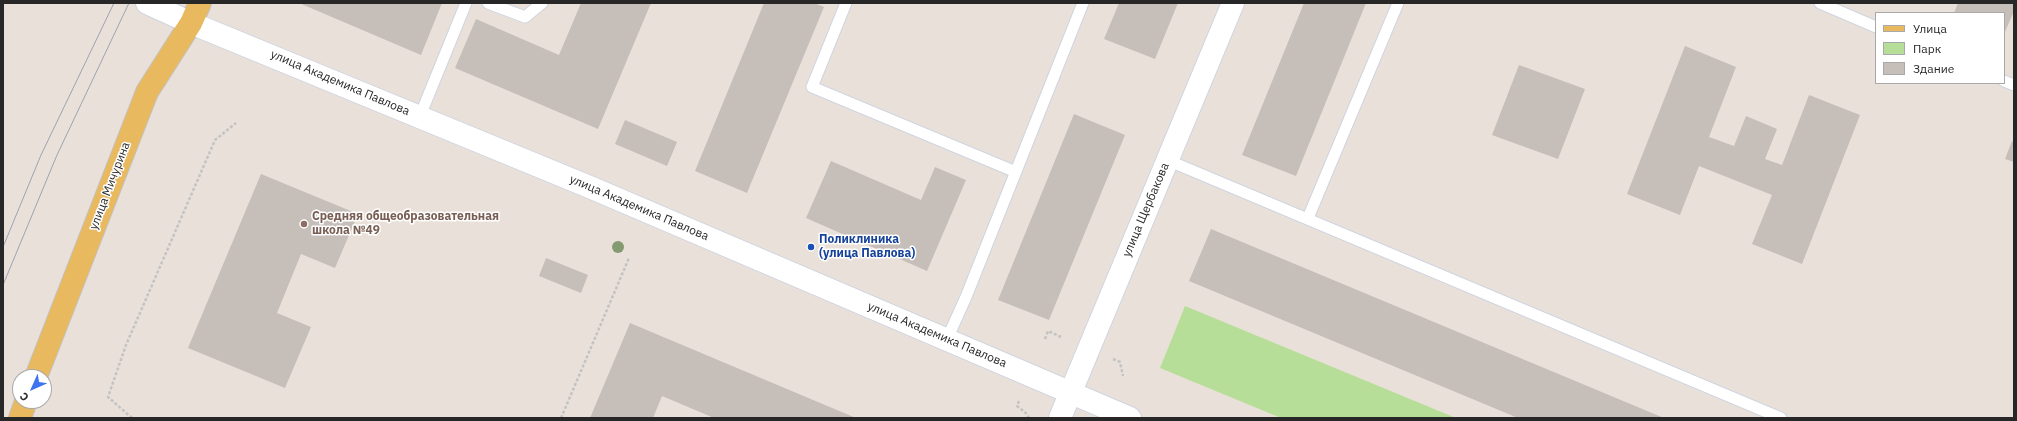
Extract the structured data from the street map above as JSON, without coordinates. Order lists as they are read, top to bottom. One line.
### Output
{"streets":{"main road":["улица Академика Павлова","улица Мичурина","улица Щербакова"]},"crossings":[["улица Академика Павлова","улица Мичурина"],["улица Академика Павлова","улица Щербакова"]],"places":["Средняя общеобразовательная школа №49","Поликлиника (улица Павлова)"],"legend":["Улица","Парк","Здание"],"north":"bottom left"}
